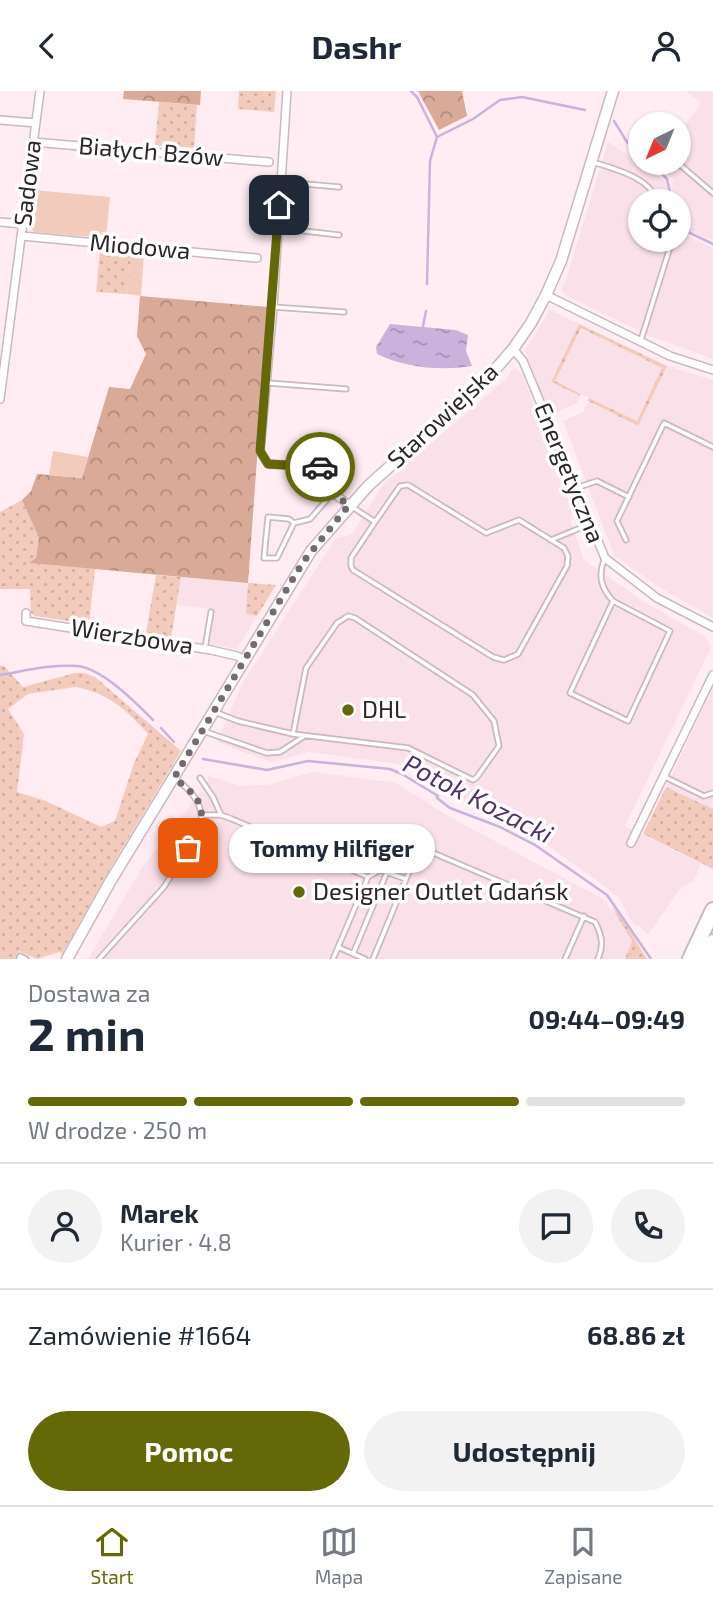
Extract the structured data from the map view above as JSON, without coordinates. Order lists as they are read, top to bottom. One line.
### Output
{"streets":{"street":["Białych Bzów","Sadowa","Miodowa","Starowiejska","Energetyczna","Wierzbowa"]},"crossings":[["Białych Bzów","Sadowa"],["Sadowa","Miodowa"],["Starowiejska","Energetyczna"],["Starowiejska","Wierzbowa"]],"water":["Potok Kozacki"],"places":["DHL","Tommy Hilfiger","Designer Outlet Gdańsk"],"north":"bottom left","page":{"header":"Dashr","bubble":"Tommy Hilfiger","heading":["2 min","Dostawa za","09:44–09:49"],"panel":["Marek","Kurier · 4.8","Zamówienie #1664","68.86 zł"],"bar":"W drodze · 250 m","buttons":["Pomoc","Udostępnij"],"tabs":["Start","Mapa","Zapisane"]}}
